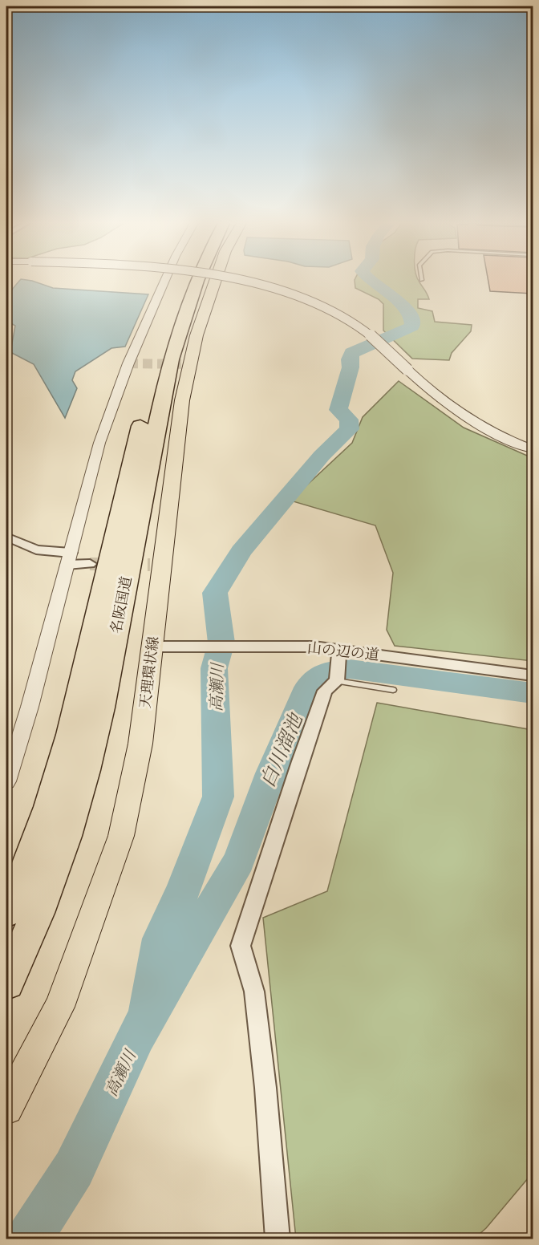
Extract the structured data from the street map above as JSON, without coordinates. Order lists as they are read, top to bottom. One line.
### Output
{"streets":{"highway":["名阪国道"],"main road":["天理環状線"],"street":["山の辺の道"]},"crossings":[["山の辺の道","天理環状線"]],"water":["高瀬川","白川溜池"]}
